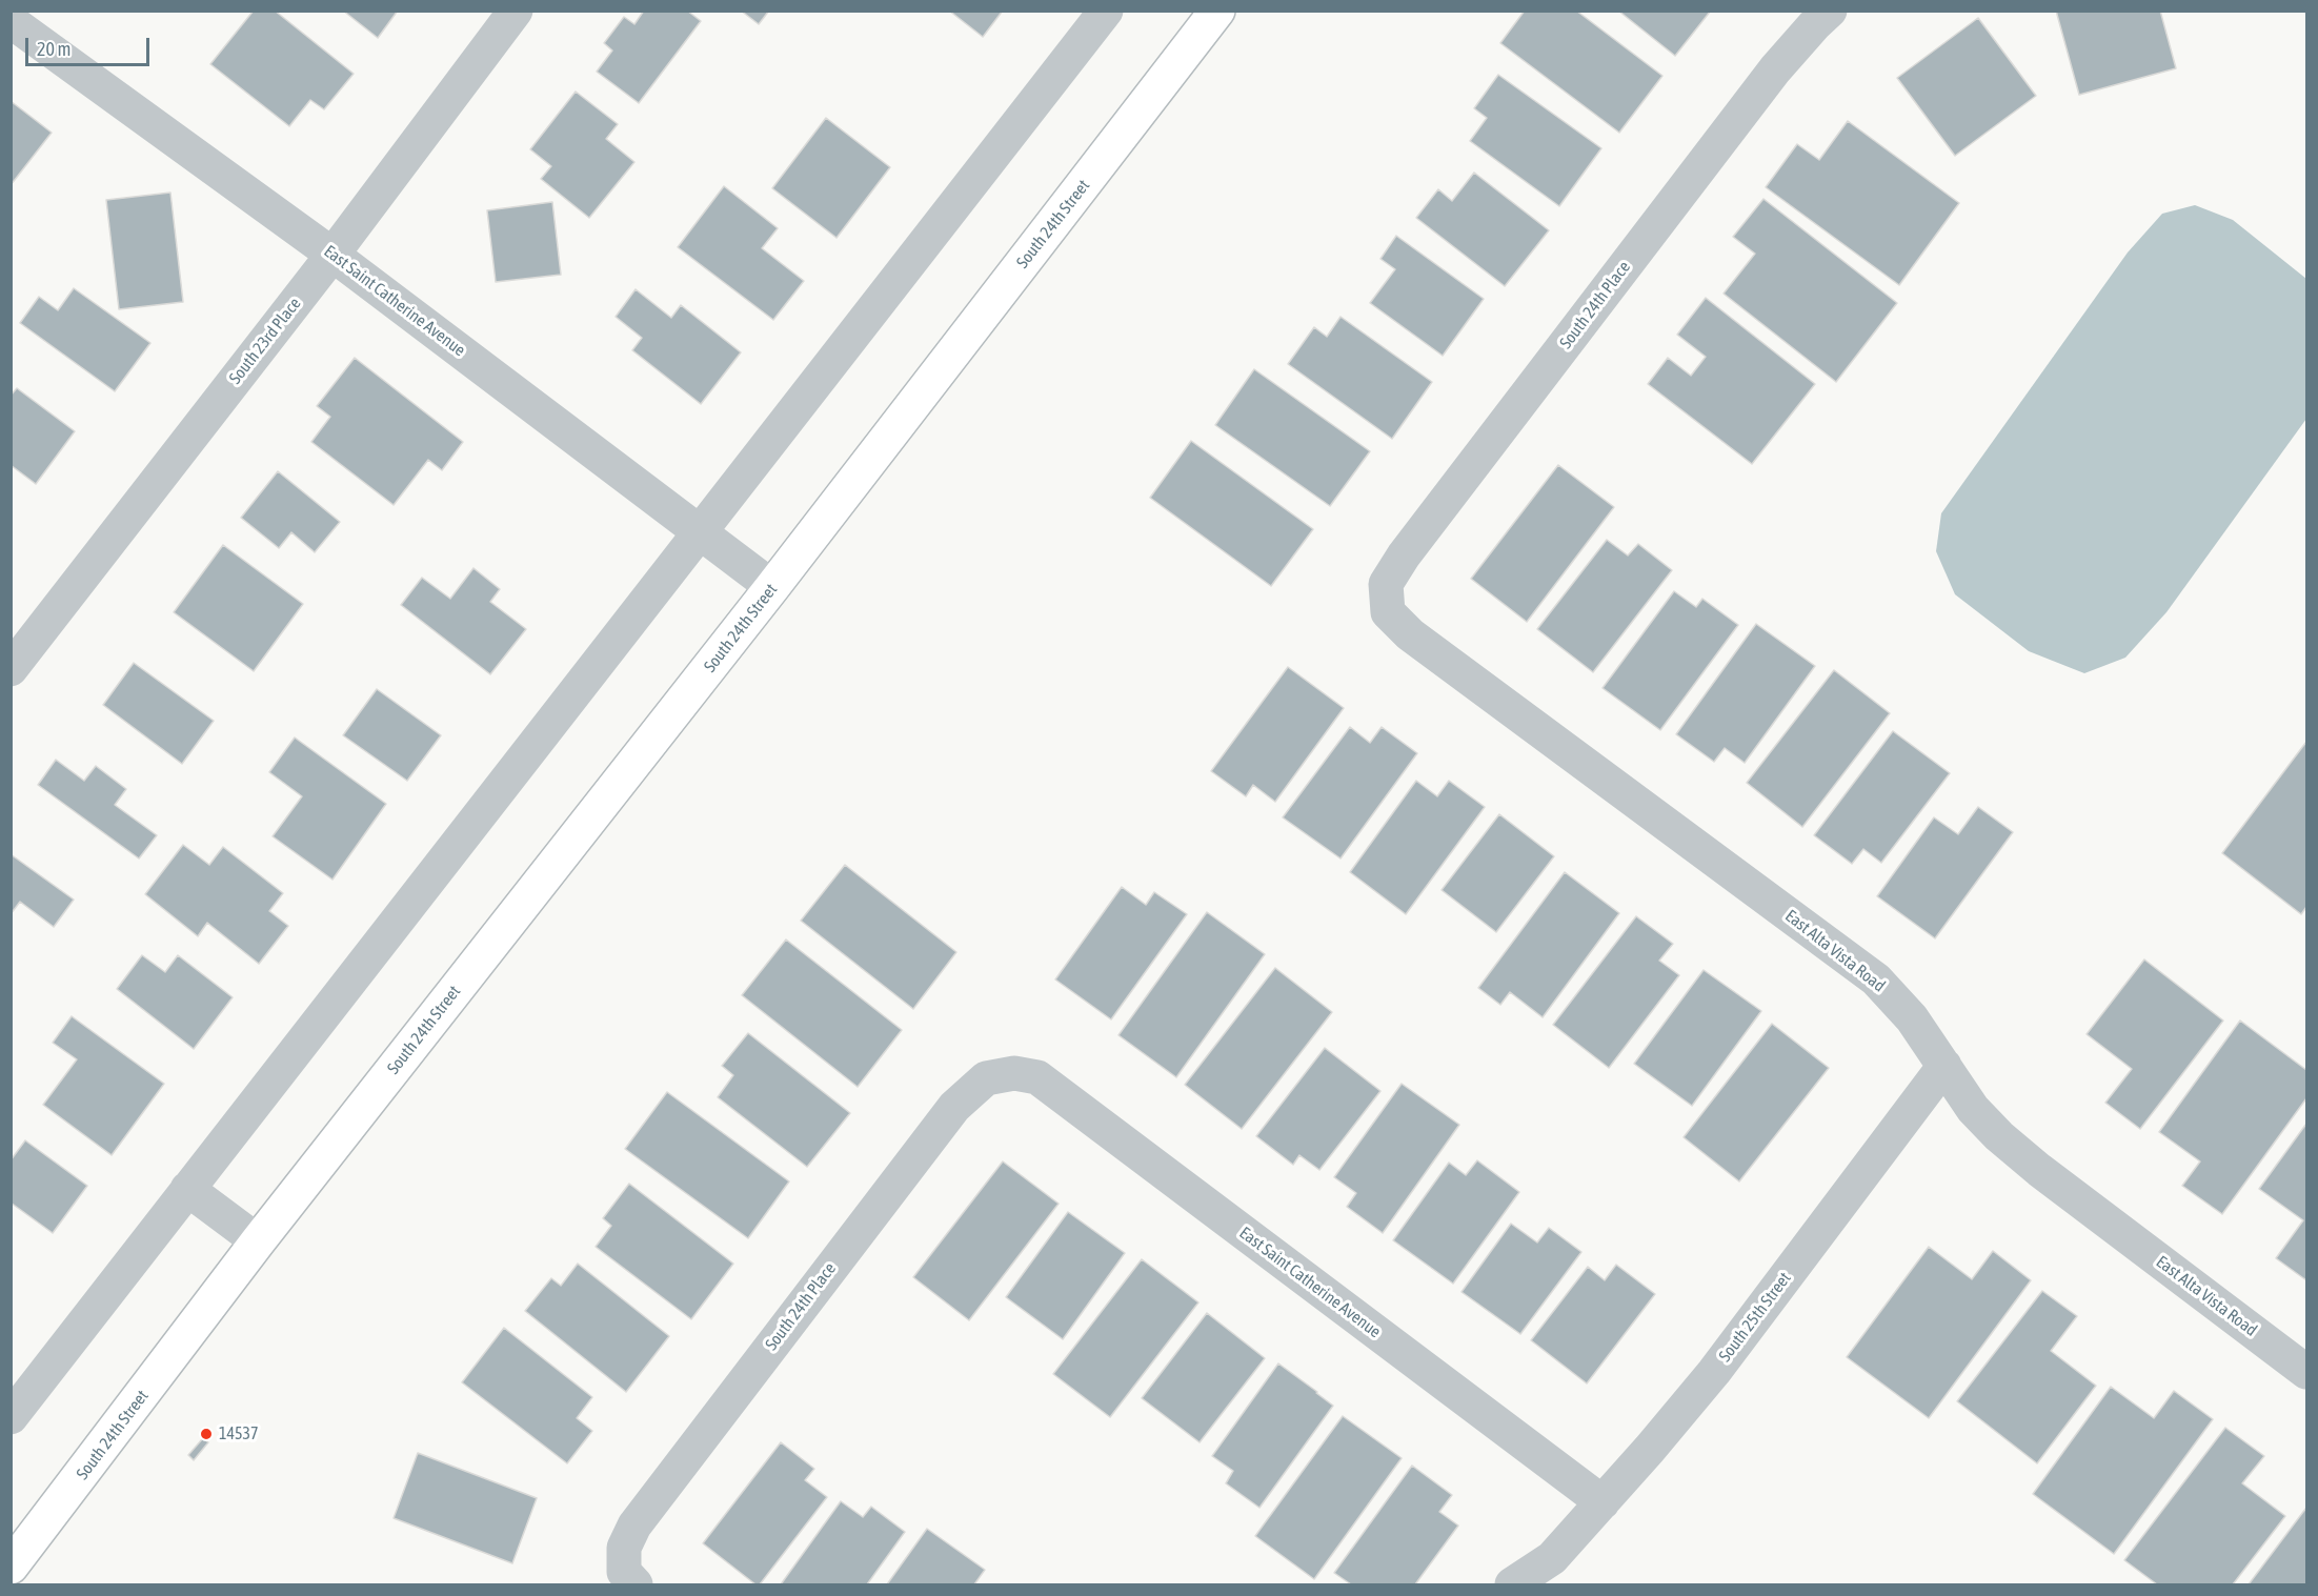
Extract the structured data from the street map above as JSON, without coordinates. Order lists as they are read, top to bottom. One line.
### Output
{"streets":{"main road":["South 24th Street"],"street":["East Saint Catherine Avenue","South 24th Place","South 23rd Place","East Alta Vista Road","South 25th Street"]},"crossings":[["South 24th Street","East Saint Catherine Avenue"],["East Saint Catherine Avenue","South 24th Place"],["East Saint Catherine Avenue","South 23rd Place"],["East Saint Catherine Avenue","South 25th Street"],["South 24th Place","East Alta Vista Road"],["East Alta Vista Road","South 25th Street"]],"places":["14537"],"scale_bar":"20 m"}
